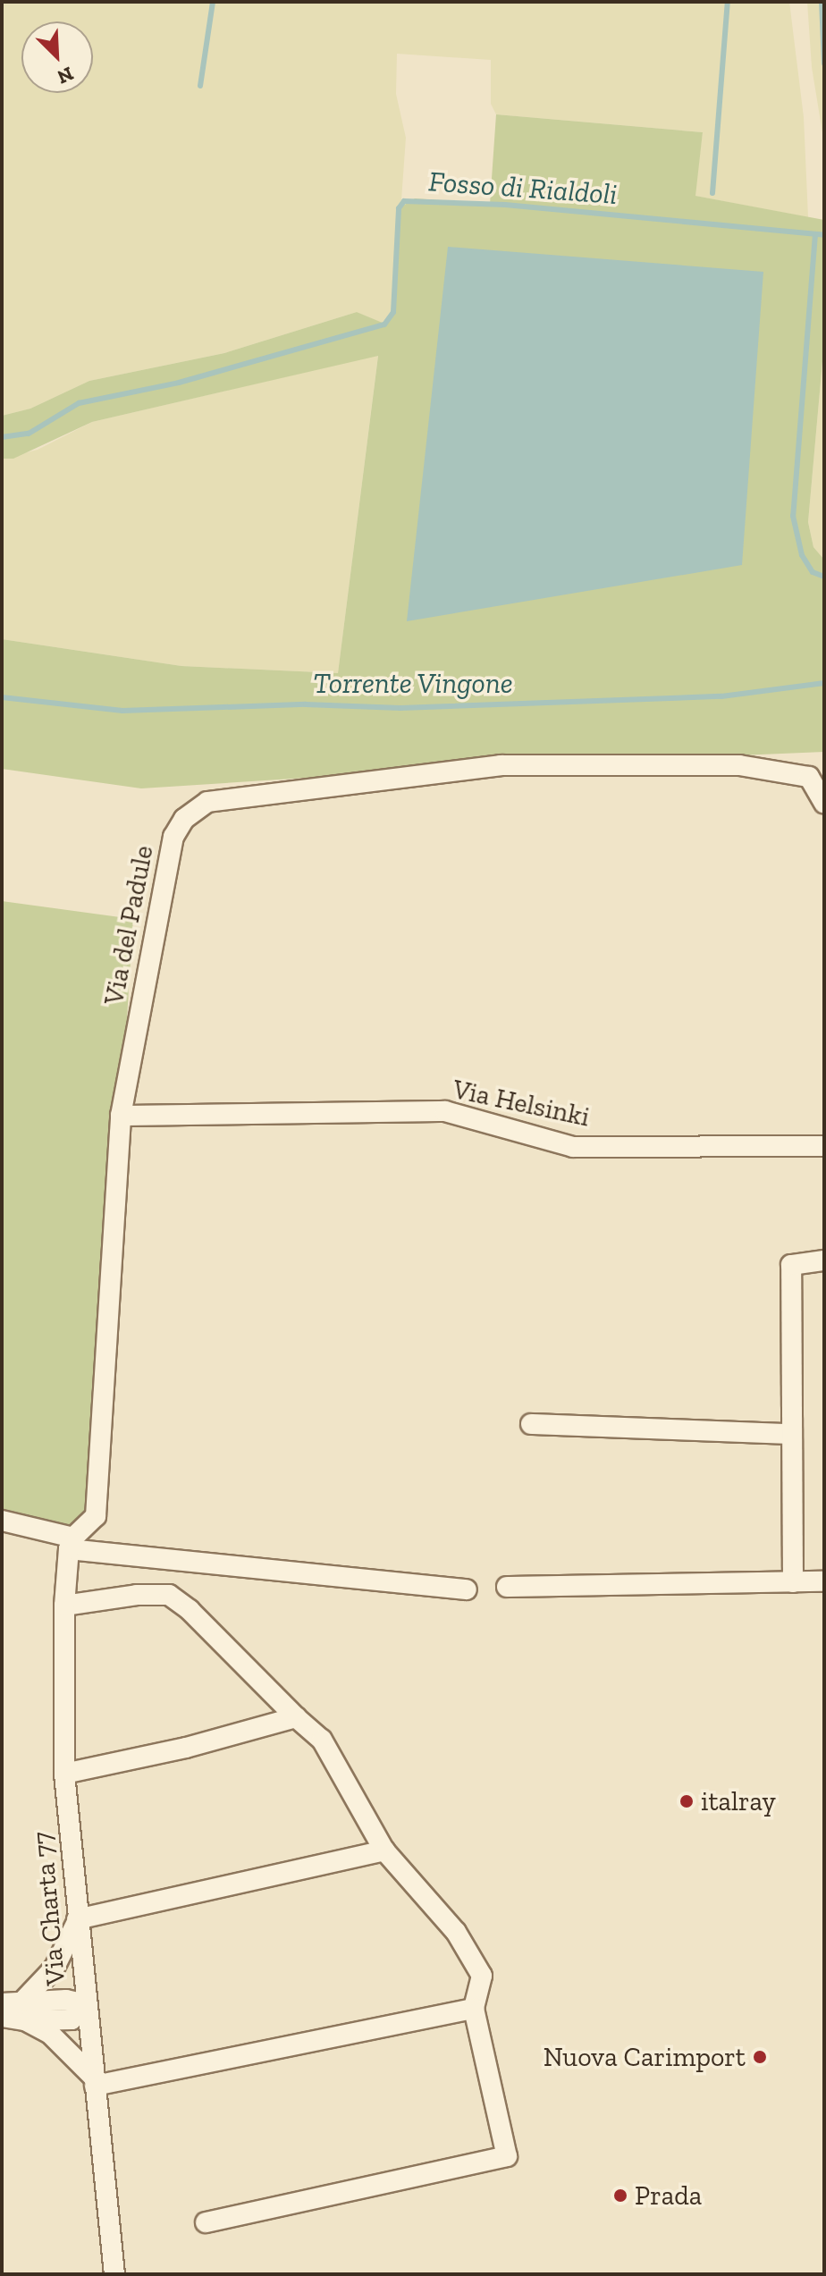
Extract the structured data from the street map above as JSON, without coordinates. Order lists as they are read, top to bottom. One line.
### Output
{"streets":{"street":["Via del Padule","Via Helsinki","Via Charta 77"]},"crossings":[["Via del Padule","Via Helsinki"],["Via del Padule","Via Charta 77"]],"water":["Fosso di Rialdoli","Torrente Vingone"],"places":["italray","Nuova Carimport","Prada"],"north":"bottom right"}
